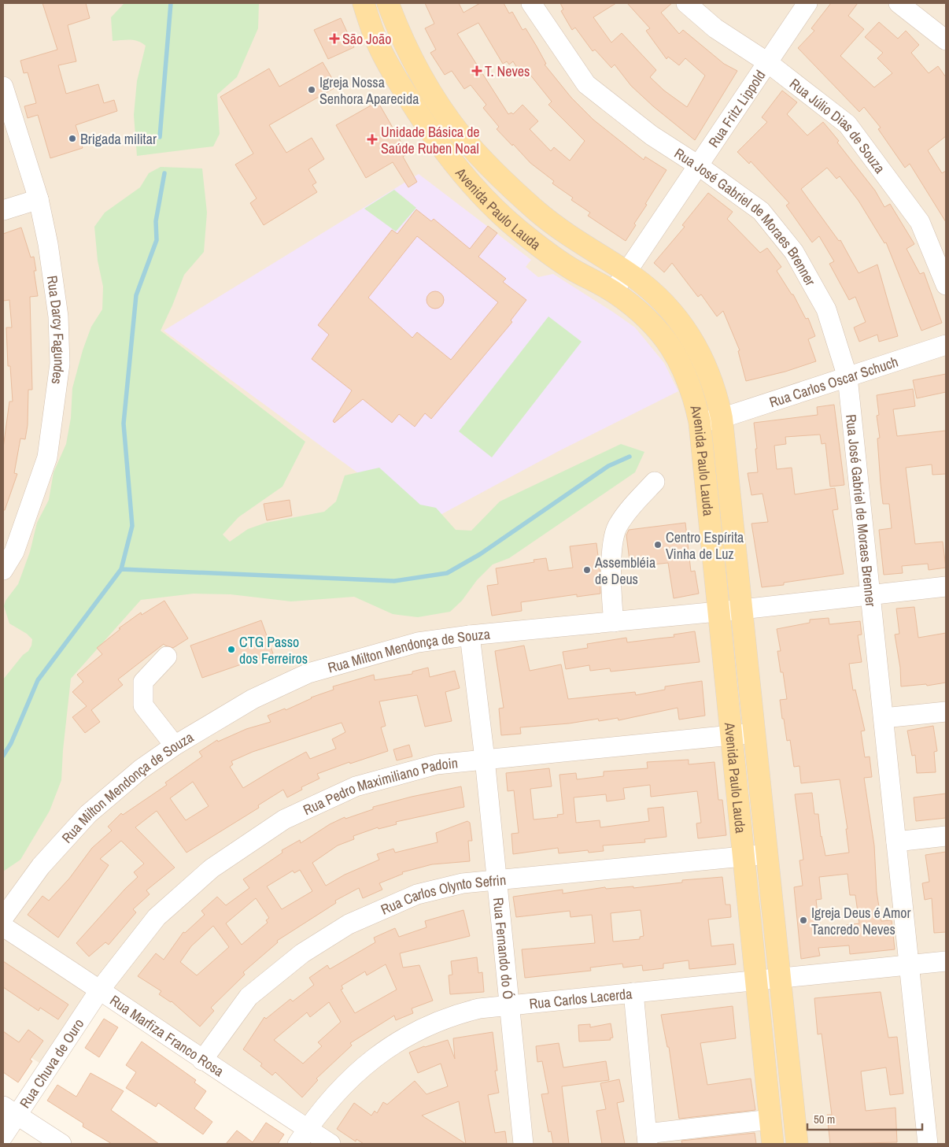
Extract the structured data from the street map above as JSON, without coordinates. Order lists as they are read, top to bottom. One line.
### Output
{"streets":{"main road":["Avenida Paulo Lauda"],"street":["Rua Fritz Lippold","Rua Júlio Dias de Souza","Rua José Gabriel de Moraes Brenner","Rua Darcy Fagundes","Rua Carlos Oscar Schuch","Rua Milton Mendonça de Souza","Rua Pedro Maximiliano Padoin","Rua Carlos Olynto Sefrin","Rua Fernando do Ó","Rua Carlos Lacerda","Rua Marfiza Franco Rosa","Rua Chuva de Ouro"]},"crossings":[["Rua Fritz Lippold","Rua Júlio Dias de Souza"],["Rua Fritz Lippold","Avenida Paulo Lauda"],["Rua Fritz Lippold","Rua José Gabriel de Moraes Brenner"],["Avenida Paulo Lauda","Rua Carlos Oscar Schuch"],["Avenida Paulo Lauda","Rua Milton Mendonça de Souza"],["Avenida Paulo Lauda","Rua Pedro Maximiliano Padoin"],["Avenida Paulo Lauda","Rua Carlos Olynto Sefrin"],["Avenida Paulo Lauda","Rua Carlos Lacerda"],["Rua José Gabriel de Moraes Brenner","Rua Carlos Oscar Schuch"],["Rua Milton Mendonça de Souza","Rua Fernando do Ó"],["Rua Pedro Maximiliano Padoin","Rua Fernando do Ó"],["Rua Pedro Maximiliano Padoin","Rua Marfiza Franco Rosa"],["Rua Pedro Maximiliano Padoin","Rua Chuva de Ouro"],["Rua Carlos Olynto Sefrin","Rua Fernando do Ó"],["Rua Carlos Olynto Sefrin","Rua Marfiza Franco Rosa"],["Rua Fernando do Ó","Rua Carlos Lacerda"],["Rua Carlos Lacerda","Rua Marfiza Franco Rosa"],["Rua Marfiza Franco Rosa","Rua Chuva de Ouro"]],"places":{"health":["São João","T. Neves","Unidade Básica de Saúde Ruben Noal"],"other":["Igreja Nossa Senhora Aparecida","Brigada militar","Centro Espírita Vinha de Luz","Assembléia de Deus","CTG Passo dos Ferreiros","Igreja Deus é Amor Tancredo Neves"]},"scale_bar":"50 m"}
